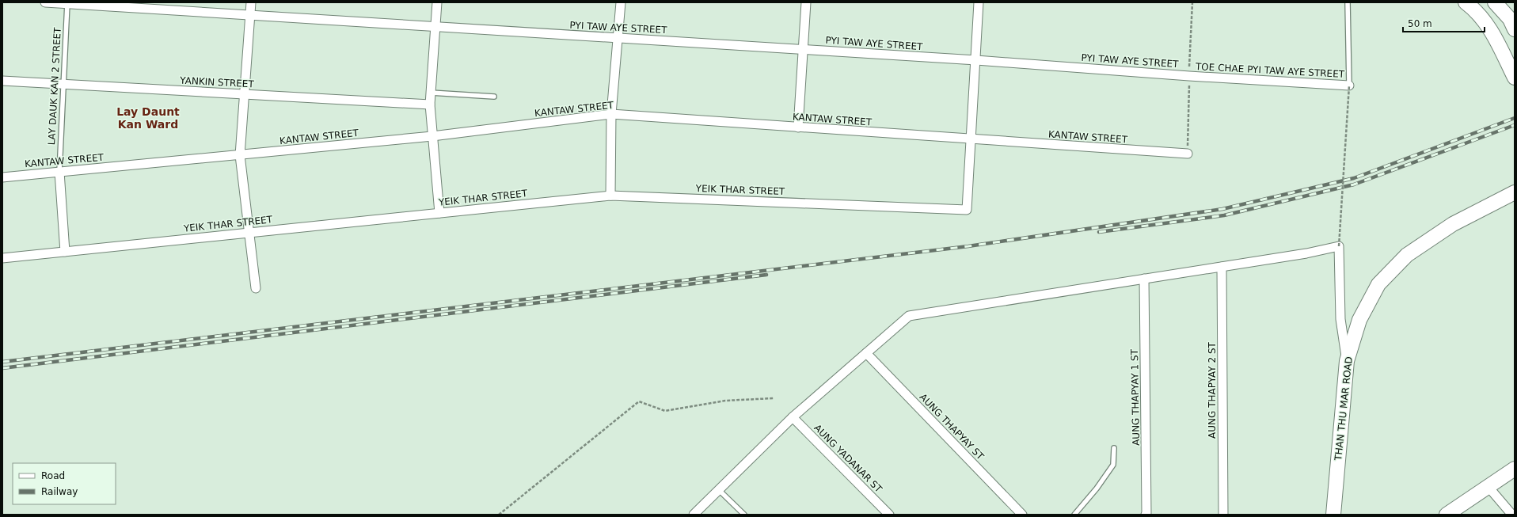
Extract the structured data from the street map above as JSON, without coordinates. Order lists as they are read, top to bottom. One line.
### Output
{"streets":{"main road":["THAN THU MAR ROAD"],"street":["PYI TAW AYE STREET","TOE CHAE PYI TAW AYE STREET","YANKIN STREET","KANTAW STREET","YEIK THAR STREET","AUNG THAPYAY 2 ST","AUNG THAPYAY 1 ST","AUNG THAPYAY ST","AUNG YADANAR ST"],"lane":["LAY DAUK KAN 2 STREET"]},"crossings":[["PYI TAW AYE STREET","TOE CHAE PYI TAW AYE STREET"],["PYI TAW AYE STREET","LAY DAUK KAN 2 STREET"],["YANKIN STREET","LAY DAUK KAN 2 STREET"],["LAY DAUK KAN 2 STREET","KANTAW STREET"],["KANTAW STREET","YEIK THAR STREET"]],"districts":["Lay Daunt Kan Ward"],"legend":["Road","Railway"],"scale_bar":"50 m"}
